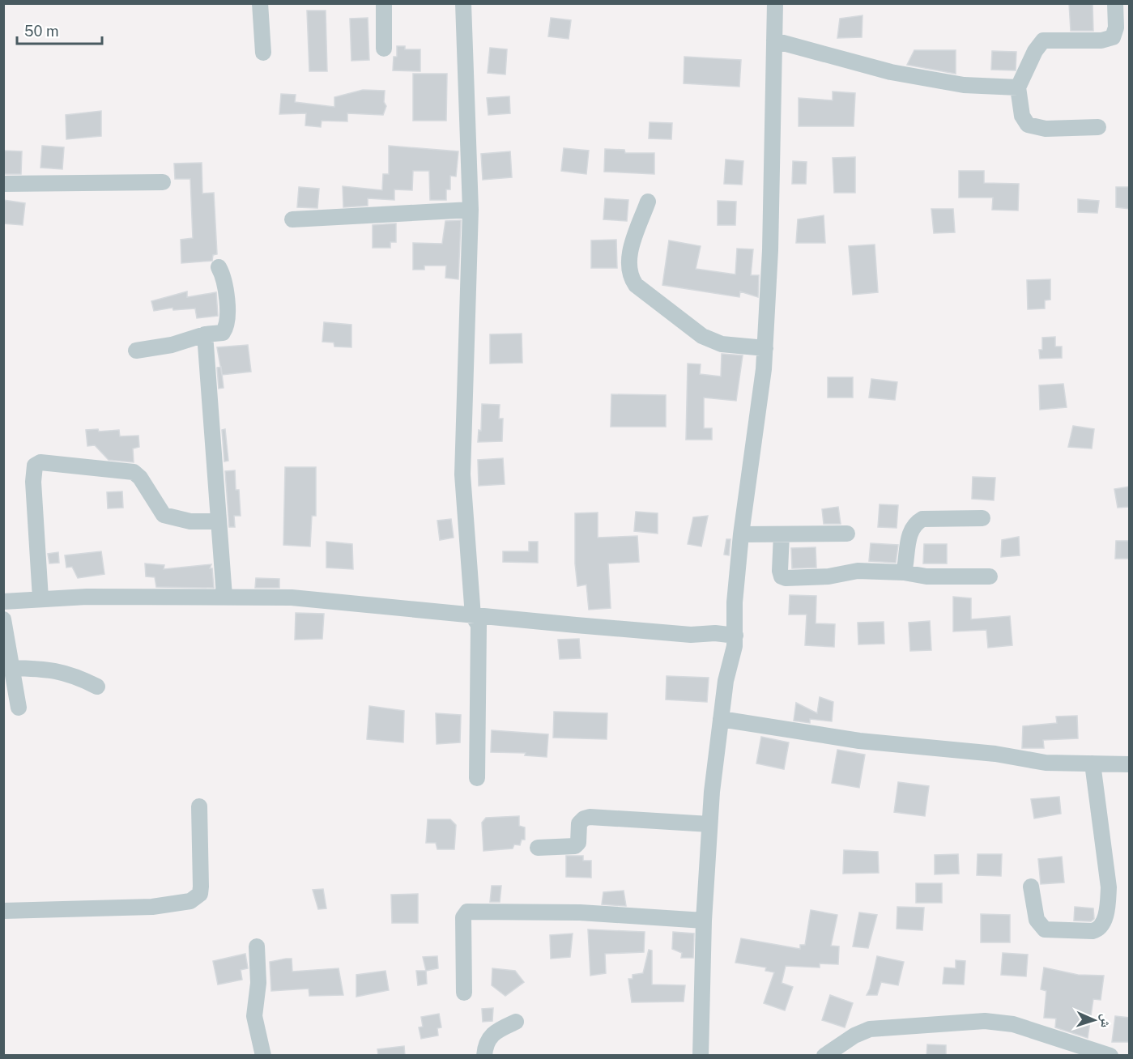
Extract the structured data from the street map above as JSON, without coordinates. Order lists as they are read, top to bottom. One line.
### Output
{"scale_bar":"50 m","north":"right"}
